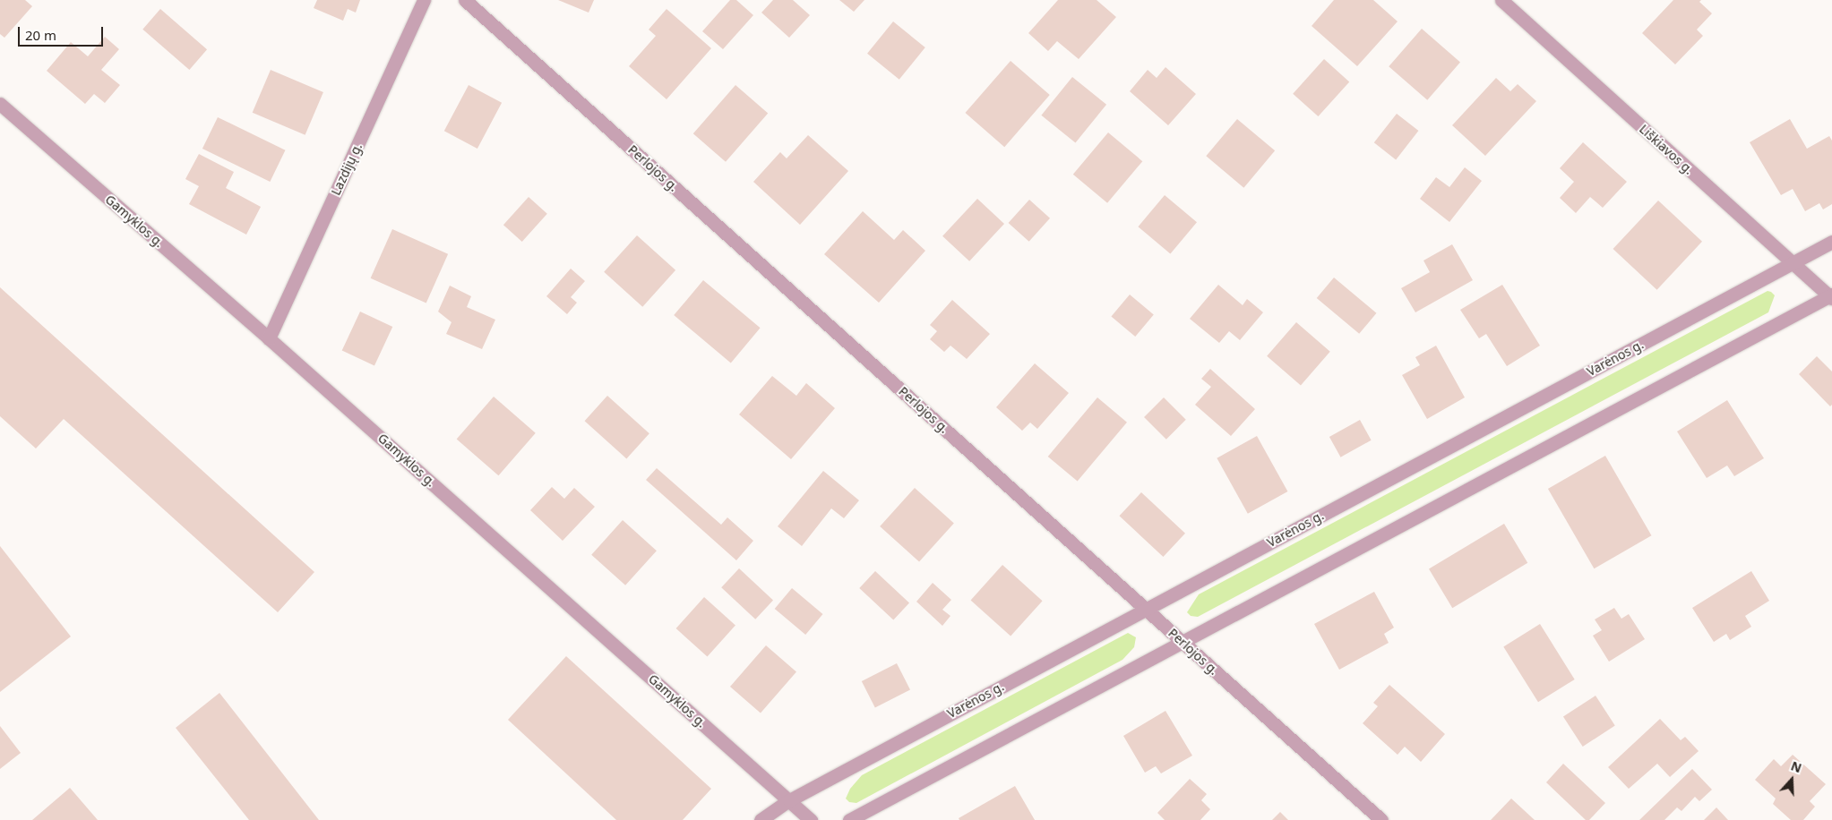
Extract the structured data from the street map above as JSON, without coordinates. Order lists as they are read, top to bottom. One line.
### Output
{"streets":{"street":["Liškiavos g.","Perlojos g.","Lazdijų g.","Gamyklos g.","Varėnos g."]},"crossings":[["Liškiavos g.","Varėnos g."],["Perlojos g.","Varėnos g."],["Lazdijų g.","Gamyklos g."],["Gamyklos g.","Varėnos g."]],"scale_bar":"20 m","north":"top"}
